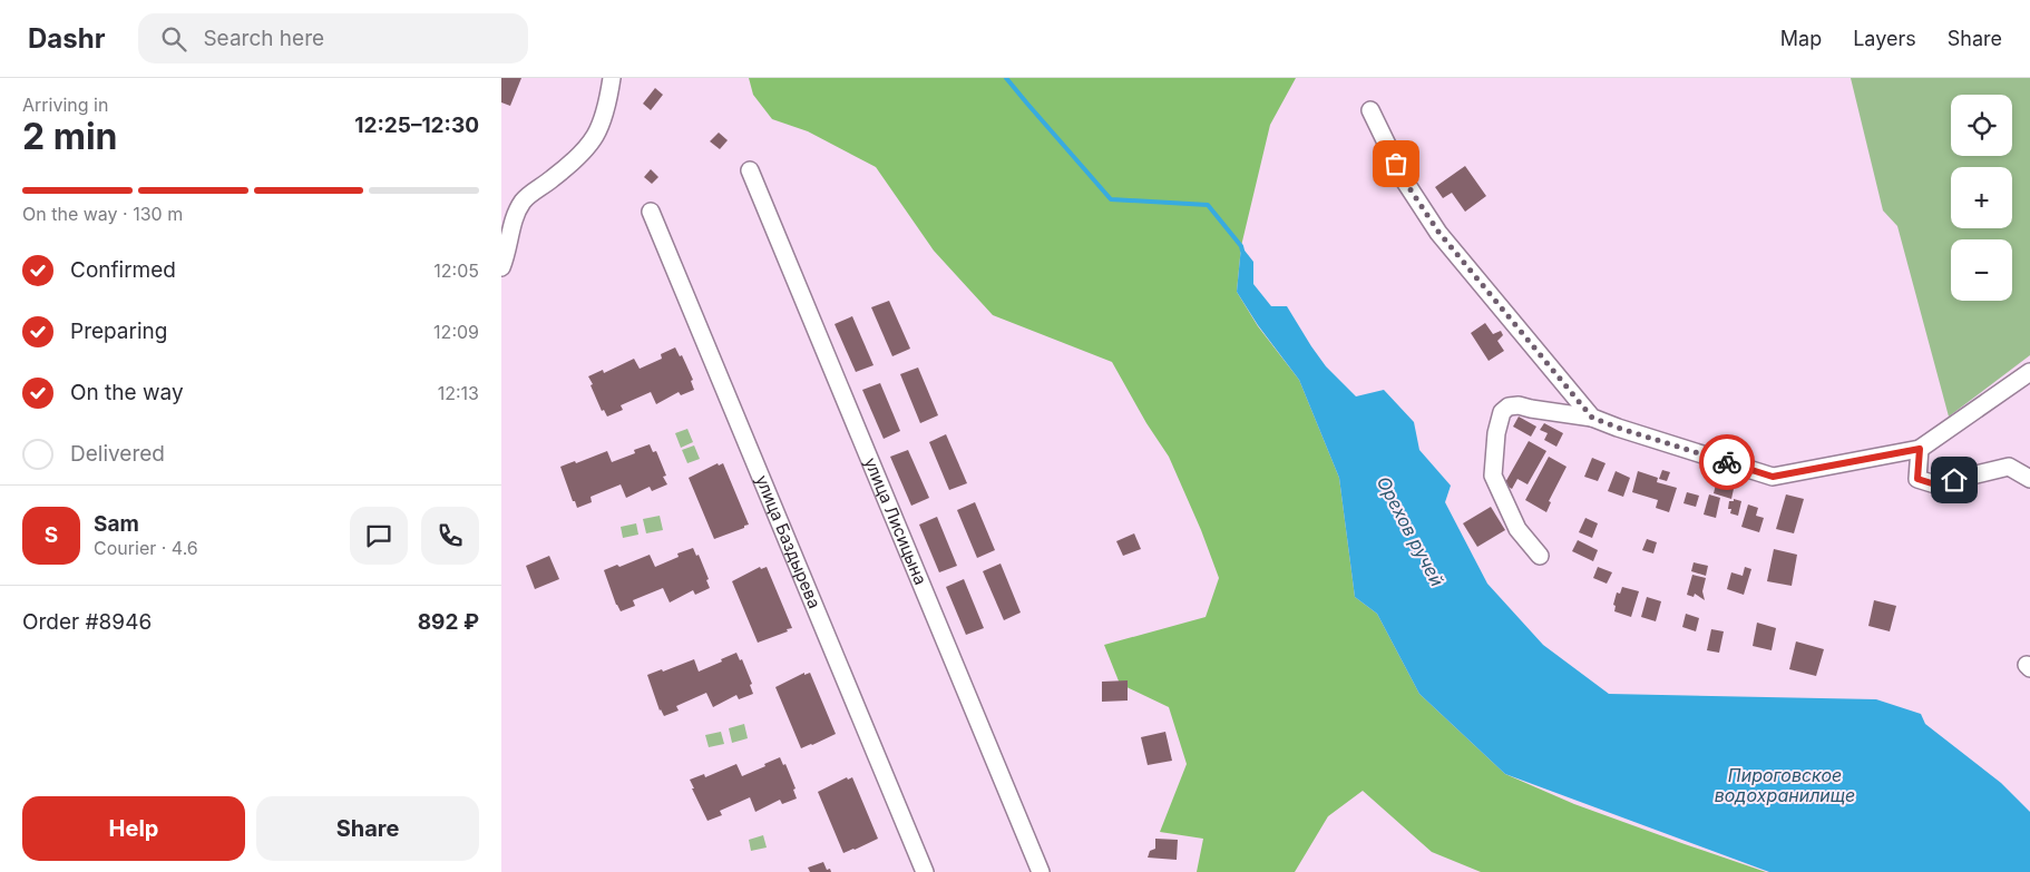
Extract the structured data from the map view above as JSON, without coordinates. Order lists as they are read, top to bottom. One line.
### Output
{"streets":{"street":["улица Лисицына","улица Баздырева"]},"water":["Орехов ручей","Пироговское водохранилище"],"page":{"header":"Dashr","search":"Search here","nav":["Map","Layers","Share"],"heading":["2 min","Arriving in","12:25–12:30"],"panel":["Sam","Courier · 4.6","Order #8946","892 ₽"],"map_buttons":["+","−"],"bar":"On the way · 130 m","list":[["Confirmed","12:05"],["Preparing","12:09"],["On the way","12:13"],"Delivered"],"round":"S","buttons":["Help","Share"]}}
